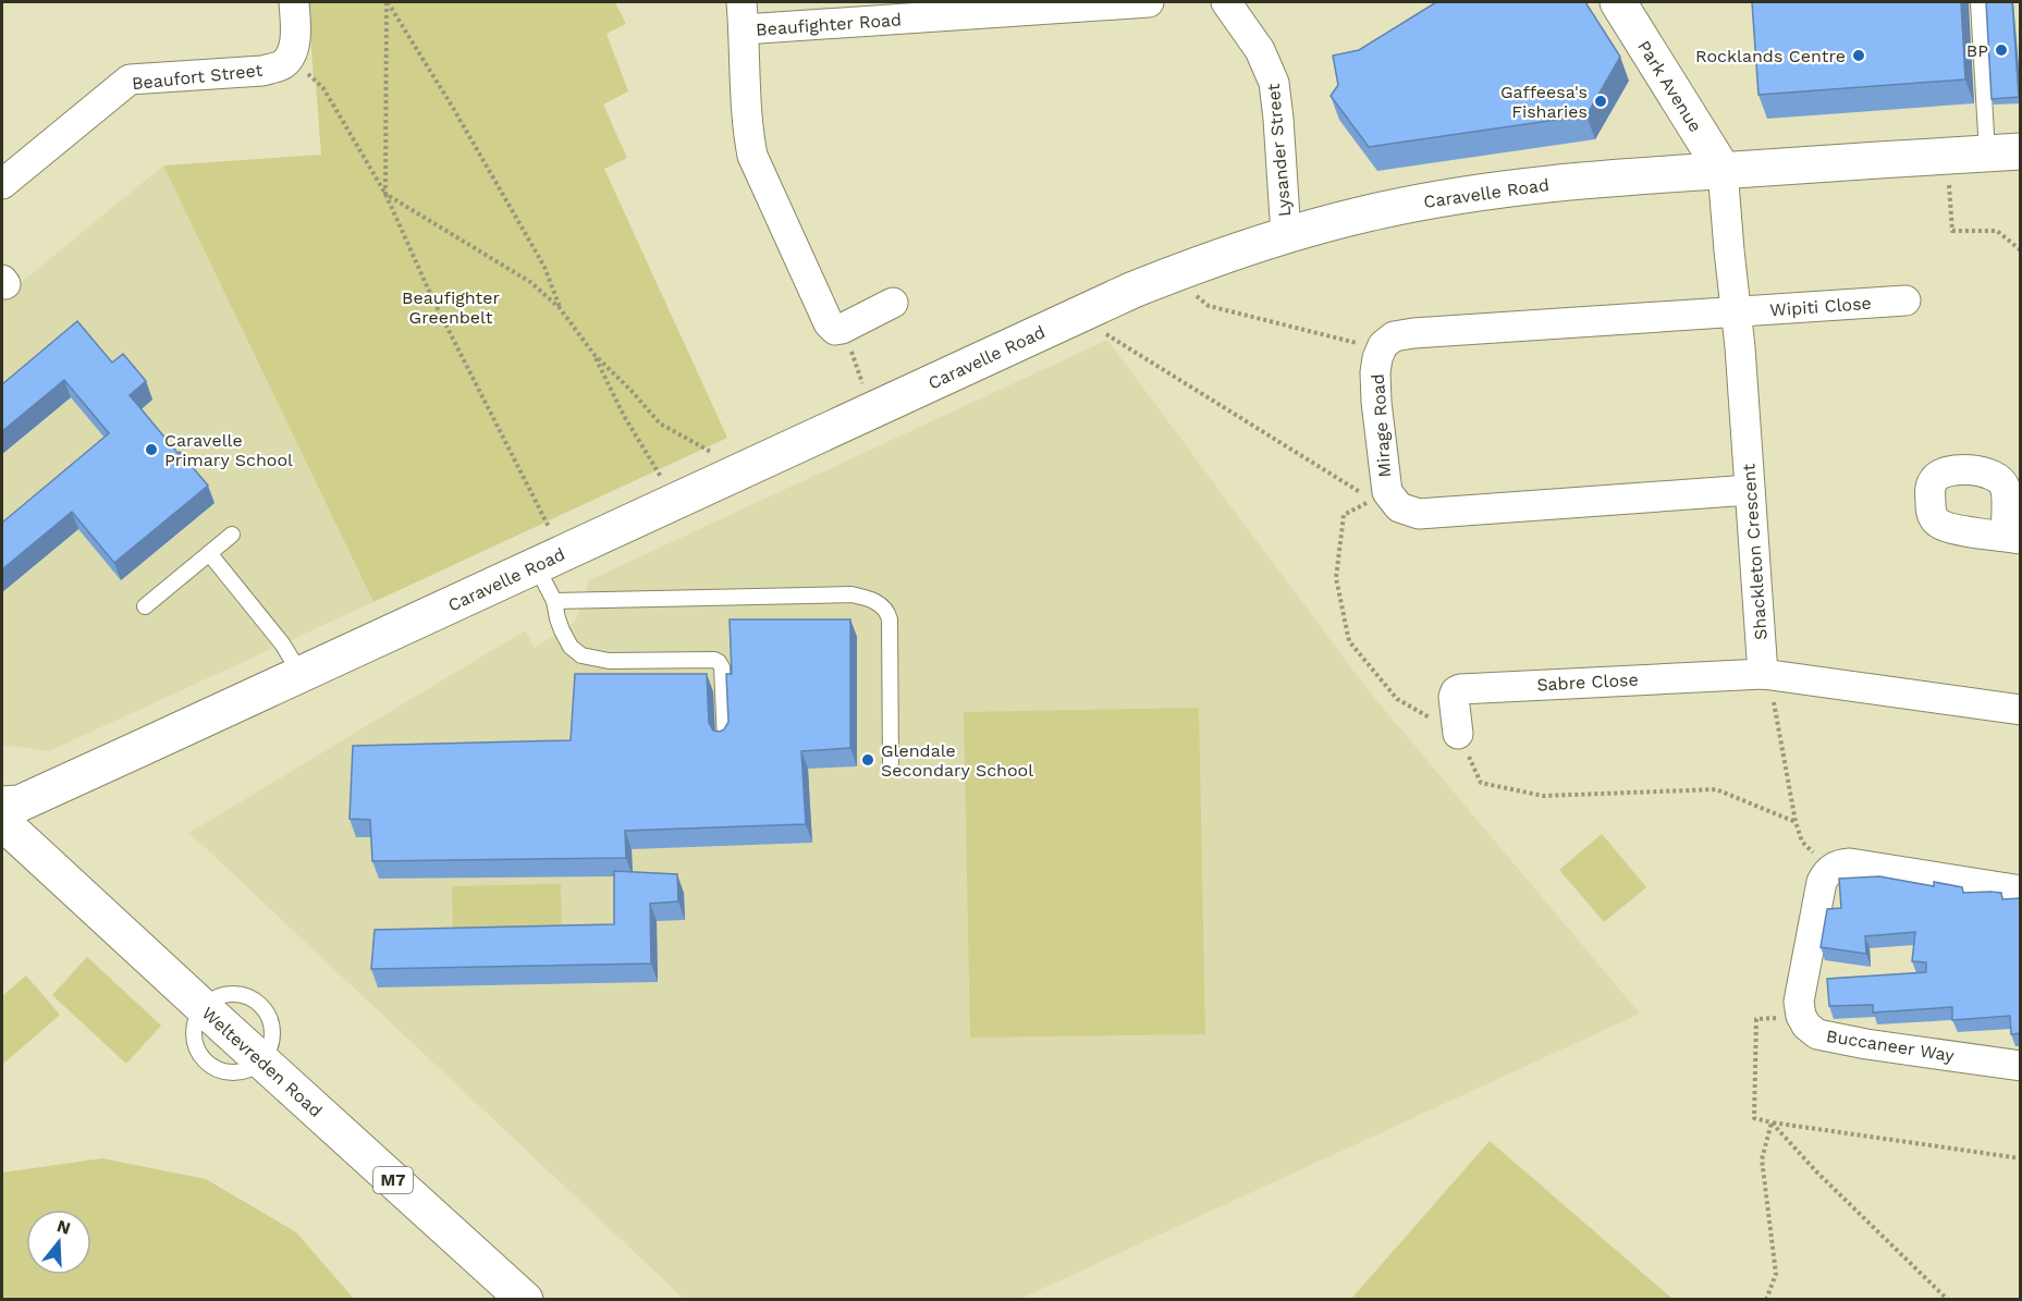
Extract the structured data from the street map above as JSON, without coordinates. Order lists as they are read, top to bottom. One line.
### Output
{"streets":{"street":["Beaufighter Road","Beaufort Street","Park Avenue","Lysander Street","Caravelle Road","Wipiti Close","Mirage Road","Shackleton Crescent","Sabre Close","Buccaneer Way","Weltevreden Road","M7"]},"crossings":[["Park Avenue","Caravelle Road"],["Park Avenue","Shackleton Crescent"],["Lysander Street","Caravelle Road"],["Caravelle Road","Shackleton Crescent"],["Caravelle Road","Weltevreden Road"],["Wipiti Close","Mirage Road"],["Wipiti Close","Shackleton Crescent"],["Mirage Road","Shackleton Crescent"],["Shackleton Crescent","Sabre Close"]],"parks":["Beaufighter Greenbelt"],"places":["BP","Rocklands Centre","Gaffeesa's Fisharies","Caravelle Primary School","Glendale Secondary School"],"north":"top"}
